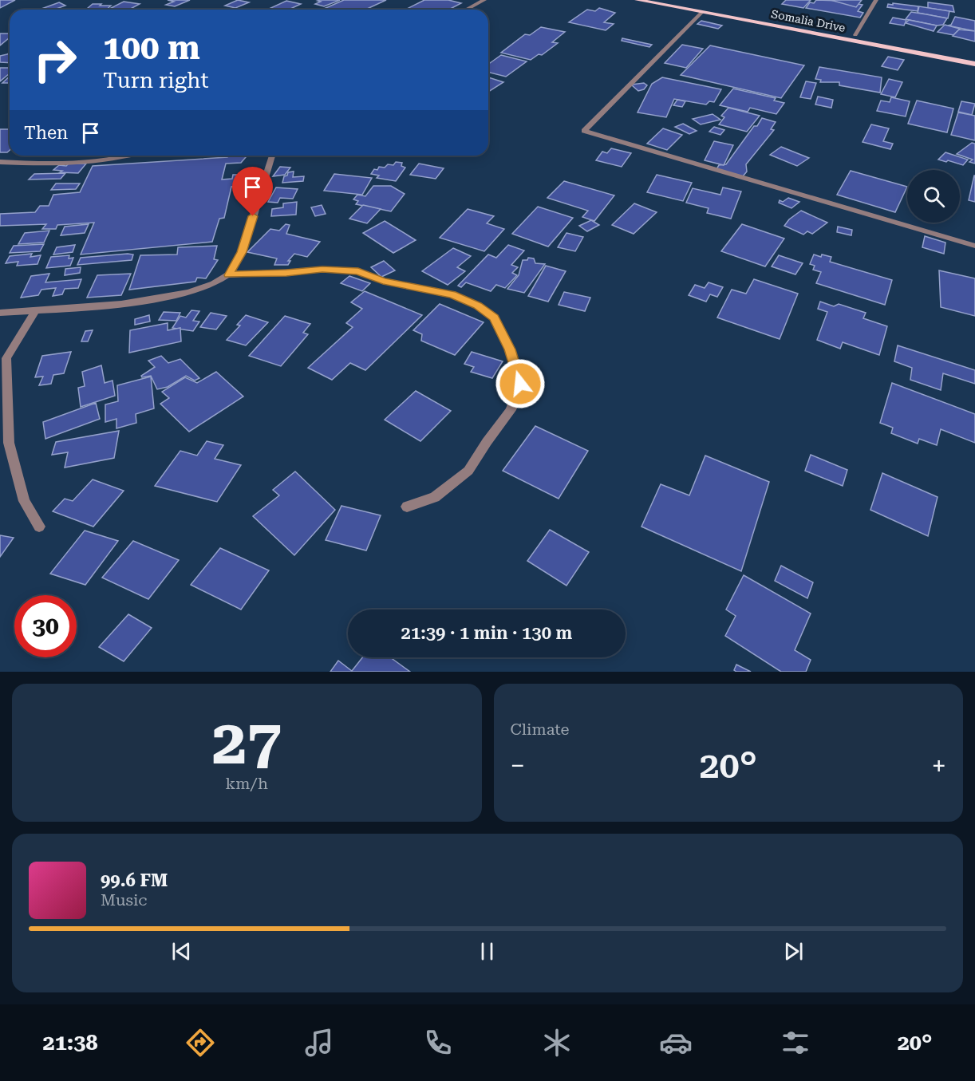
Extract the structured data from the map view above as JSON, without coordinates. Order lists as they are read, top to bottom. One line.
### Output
{"streets":{"main road":["Somalia Drive"]},"page":{"turn":["100 m","Turn right"],"then":"Then","limit":"30","trip":"21:39 · 1 min · 130 m","tile":[["27","km/h"],"Climate"],"heat":["−","20°","+"],"song":["99.6 FM","Music"],"tabs":["21:38","20°"]}}
